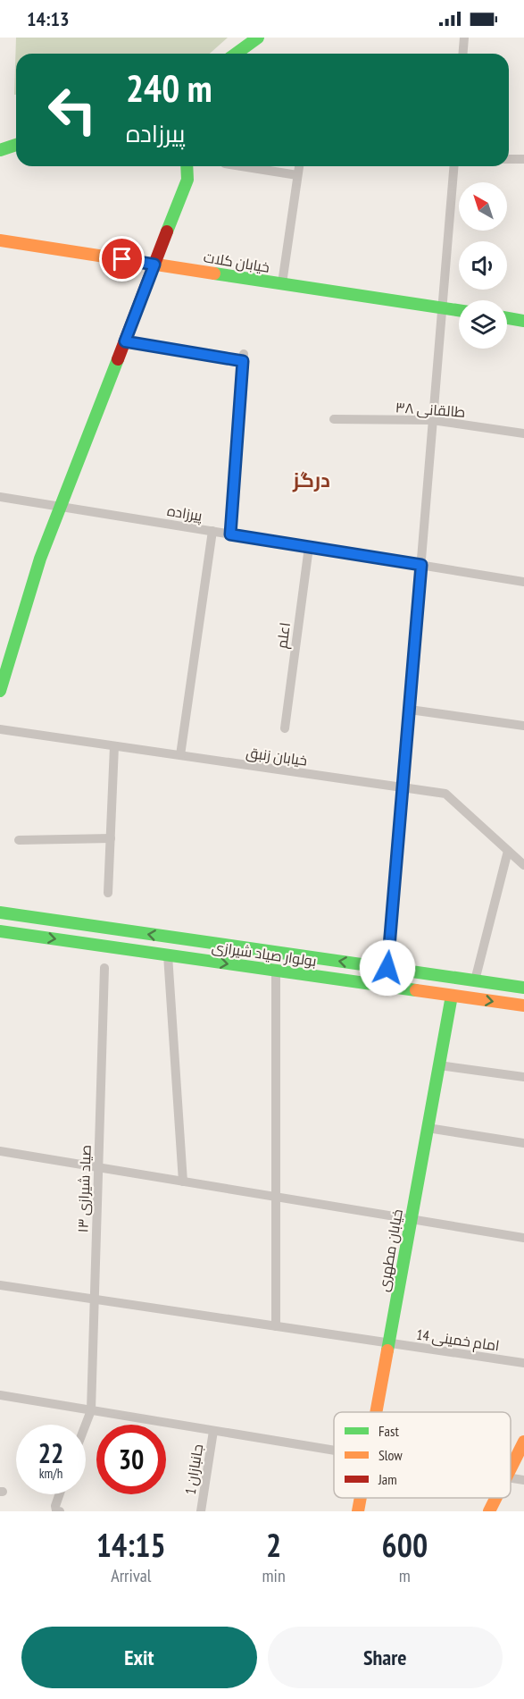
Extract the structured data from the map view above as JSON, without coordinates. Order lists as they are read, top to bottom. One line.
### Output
{"streets":{"street":["خیابان کلات","طالقانی ۳۸","پیرزاده","اعلم","خیابان زنبق","بولوار صیاد شیرازی","صیاد شیرازی ۱۳","خیابان مطهری","امام خمینی 14","جانبازان 1"]},"crossings":[["پیرزاده","اعلم"],["بولوار صیاد شیرازی","خیابان مطهری"],["صیاد شیرازی ۱۳","امام خمینی 14"],["خیابان مطهری","امام خمینی 14"]],"districts":["درگز"],"legend":["Fast","Slow","Jam"],"north":"top left","page":{"status":"14:13","turn":["240 m","پیرزاده"],"speed":"22 km/h","limit":"30","eta":["14:15","Arrival","2","min","600","m"],"buttons":["Exit","Share"]}}
